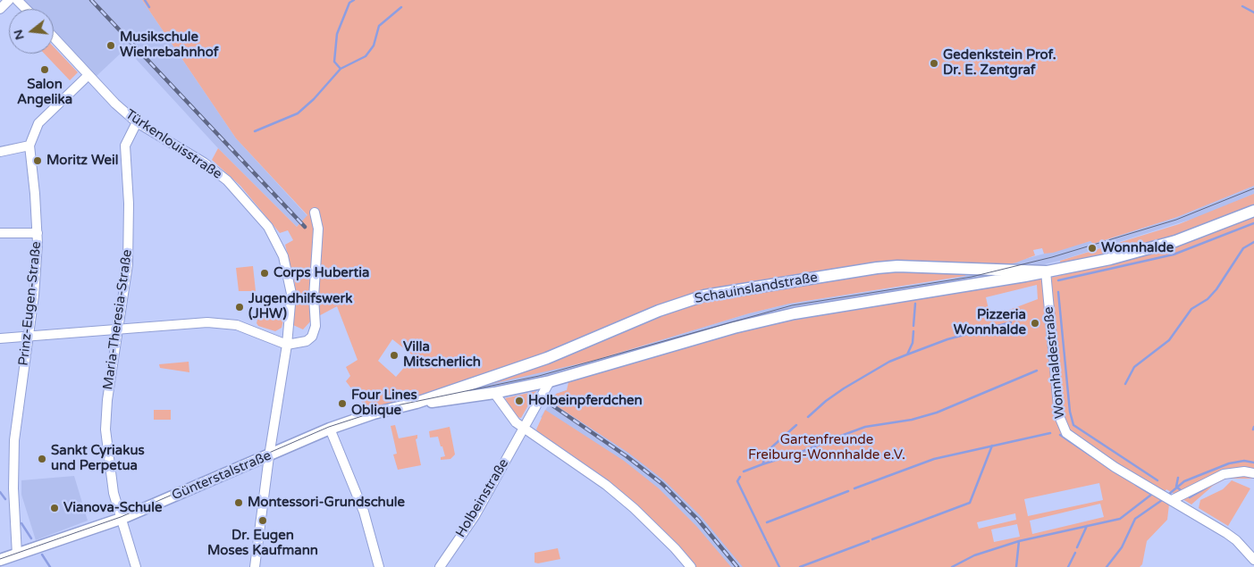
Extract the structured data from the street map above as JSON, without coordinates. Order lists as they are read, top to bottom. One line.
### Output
{"streets":{"main road":["Schauinslandstraße","Günterstalstraße"],"street":["Türkenlouisstraße","Prinz-Eugen-Straße","Maria-Theresia-Straße","Wonnhaldestraße","Holbeinstraße"]},"crossings":[["Türkenlouisstraße","Prinz-Eugen-Straße"],["Türkenlouisstraße","Maria-Theresia-Straße"],["Türkenlouisstraße","Günterstalstraße"],["Schauinslandstraße","Wonnhaldestraße"],["Schauinslandstraße","Günterstalstraße"],["Schauinslandstraße","Holbeinstraße"],["Prinz-Eugen-Straße","Günterstalstraße"],["Maria-Theresia-Straße","Günterstalstraße"],["Günterstalstraße","Holbeinstraße"]],"parks":["Gartenfreunde Freiburg-Wonnhalde e.V."],"places":["Musikschule Wiehrebahnhof","Gedenkstein Prof. Dr. E. Zentgraf","Salon Angelika","Moritz Weil","Wonnhalde","Corps Hubertia","Jugendhilfswerk (JHW)","Pizzeria Wonnhalde","Villa Mitscherlich","Holbeinpferdchen","Four Lines Oblique","Sankt Cyriakus und Perpetua","Montessori-Grundschule","Vianova-Schule","Dr. Eugen Moses Kaufmann"],"north":"left"}
